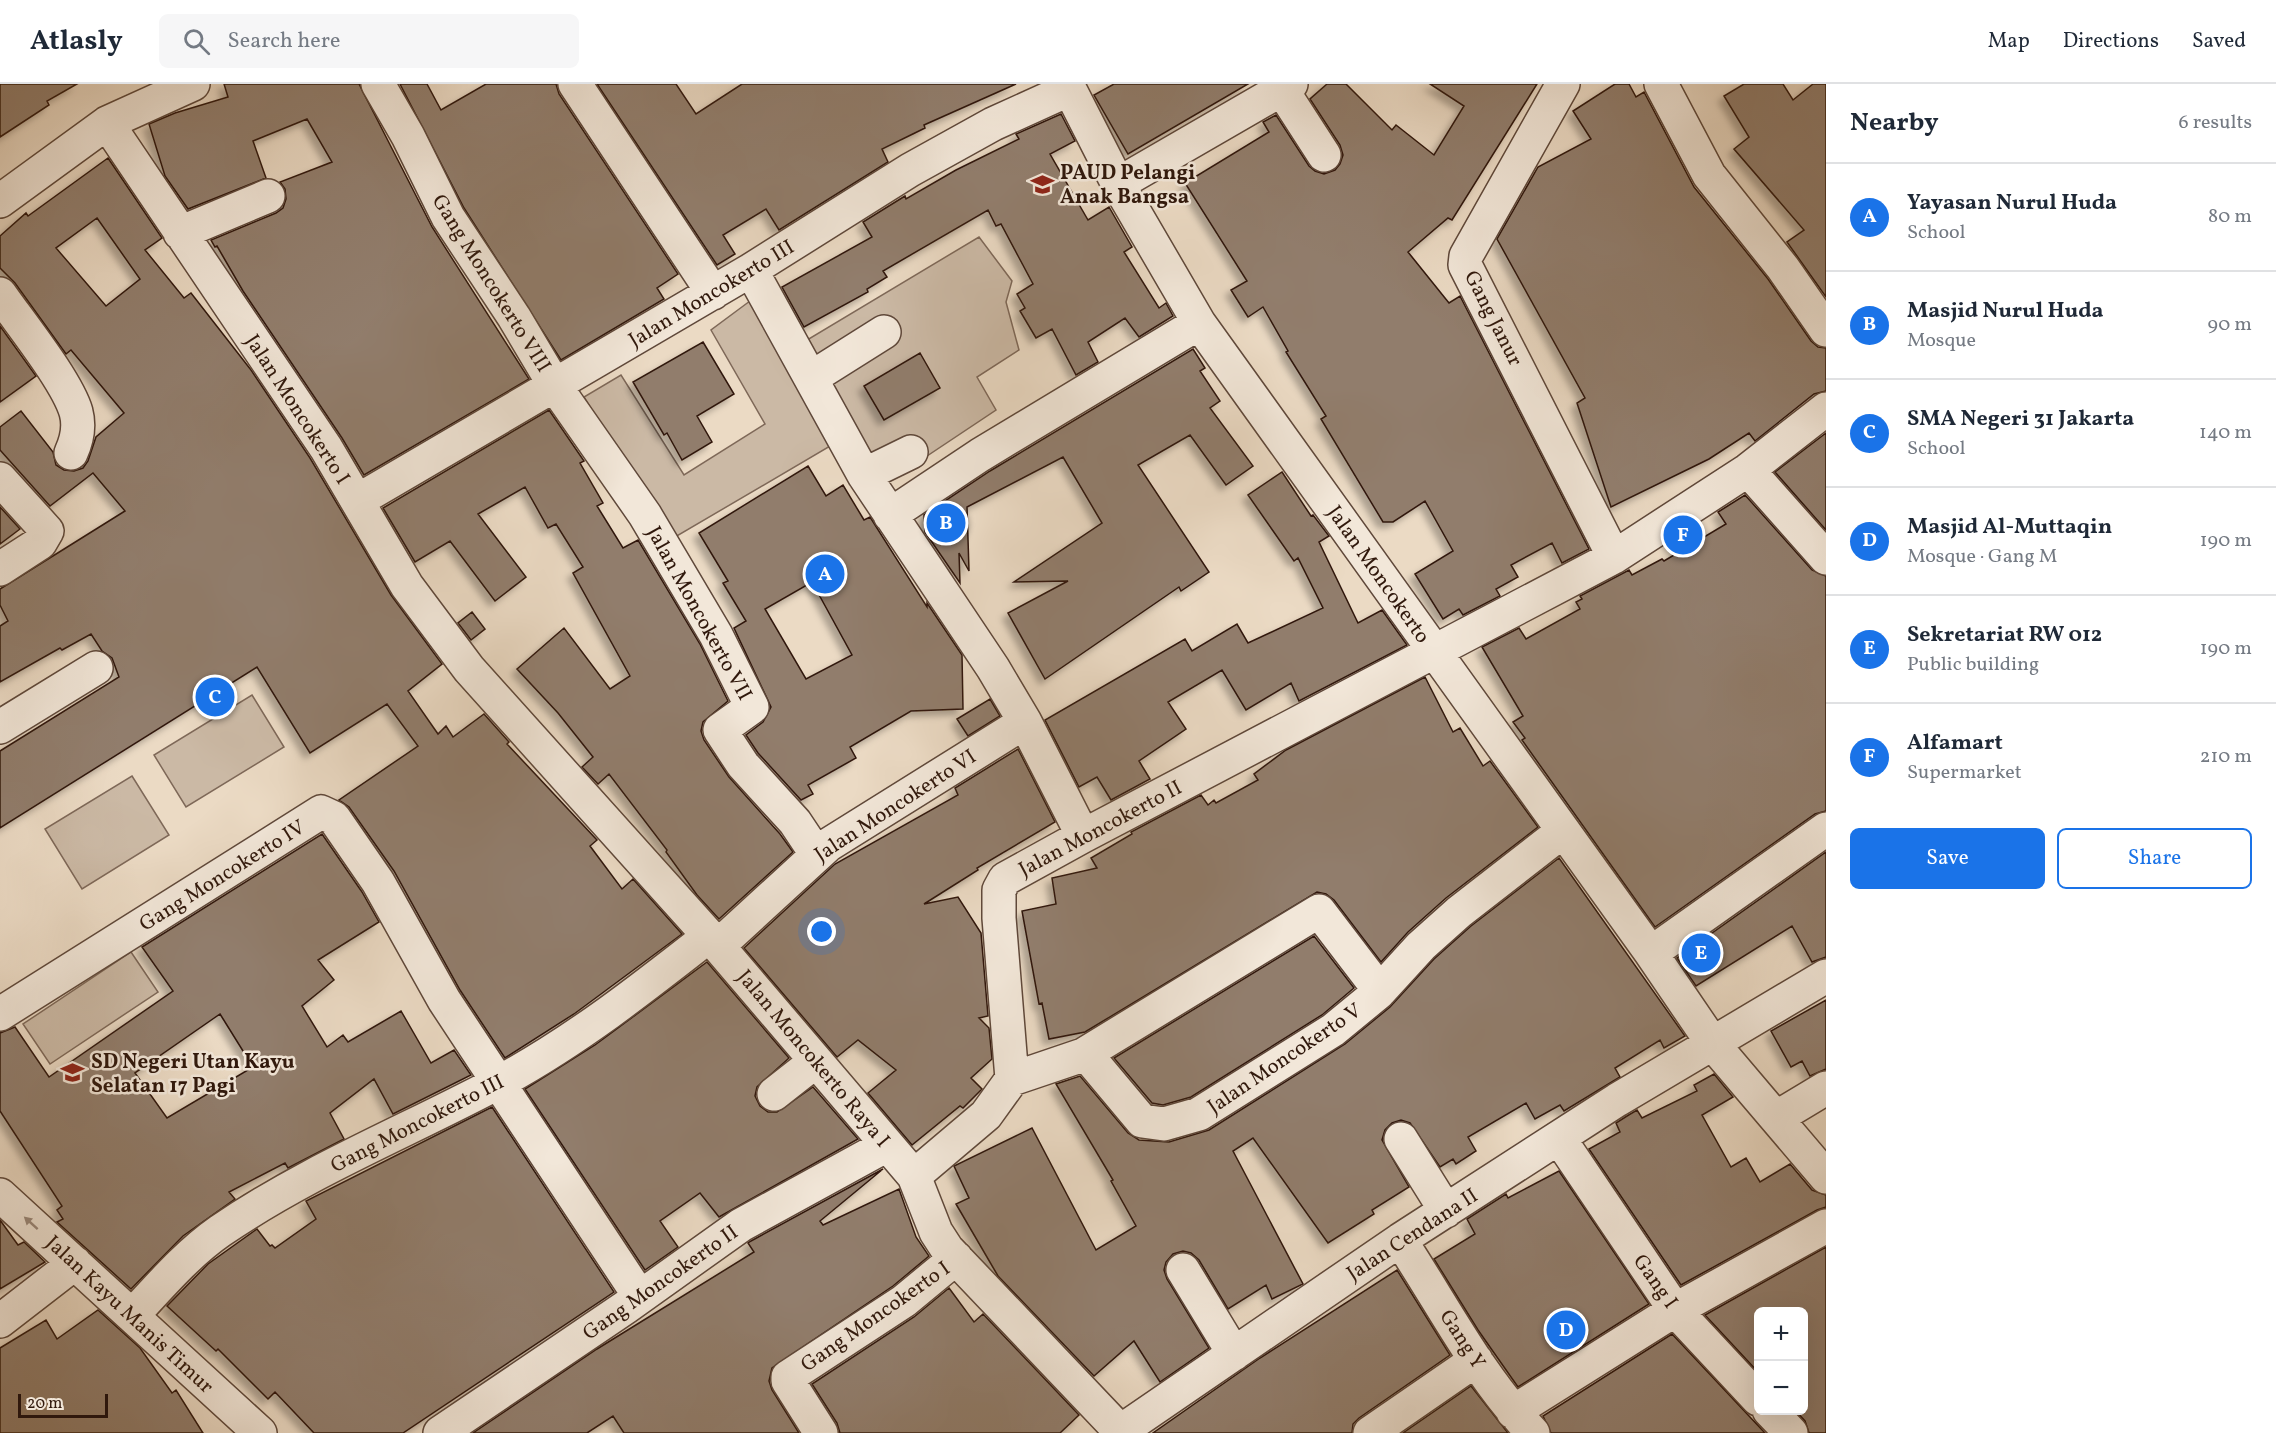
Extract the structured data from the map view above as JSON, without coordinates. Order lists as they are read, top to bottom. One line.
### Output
{"streets":{"street":["Gang Moncokerto VIII","Jalan Moncokerto III","Gang Janur","Jalan Moncokerto I","Jalan Moncokerto","Jalan Moncokerto VII","Jalan Moncokerto VI","Jalan Moncokerto II","Gang Moncokerto IV","Jalan Moncokerto Raya I","Jalan Moncokerto V","Gang Moncokerto III","Jalan Cendana II","Gang I","Gang Moncokerto II","Jalan Kayu Manis Timur","Gang Moncokerto I","Gang Y"]},"crossings":[["Gang Moncokerto VIII","Jalan Moncokerto III"],["Gang Moncokerto VIII","Jalan Moncokerto VII"],["Jalan Moncokerto III","Jalan Moncokerto I"],["Jalan Moncokerto III","Jalan Moncokerto"],["Jalan Moncokerto III","Jalan Moncokerto VII"],["Gang Janur","Jalan Moncokerto II"],["Jalan Moncokerto I","Jalan Moncokerto Raya I"],["Jalan Moncokerto","Jalan Moncokerto II"],["Jalan Moncokerto","Jalan Moncokerto V"],["Jalan Moncokerto","Jalan Cendana II"],["Jalan Moncokerto VII","Jalan Moncokerto VI"],["Jalan Moncokerto VI","Jalan Moncokerto Raya I"],["Jalan Moncokerto VI","Gang Moncokerto III"],["Gang Moncokerto IV","Gang Moncokerto III"],["Jalan Moncokerto Raya I","Gang Moncokerto III"],["Jalan Moncokerto Raya I","Jalan Cendana II"],["Jalan Moncokerto Raya I","Gang Moncokerto II"],["Jalan Moncokerto Raya I","Gang Moncokerto I"],["Gang Moncokerto III","Jalan Kayu Manis Timur"],["Jalan Cendana II","Gang I"],["Jalan Cendana II","Gang Y"]],"places":{"school or university":["PAUD Pelangi Anak Bangsa","SD Negeri Utan Kayu Selatan 17 Pagi"]},"scale_bar":"20 m","page":{"header":"Atlasly","search":"Search here","nav":["Map","Directions","Saved"],"heading":["Nearby","6 results"],"list":[{"mark":"A","name":"Yayasan Nurul Huda","note":"School","value":"80 m"},{"mark":"B","name":"Masjid Nurul Huda","note":"Mosque","value":"90 m"},{"mark":"C","name":"SMA Negeri 31 Jakarta","note":"School","value":"140 m"},{"mark":"D","name":"Masjid Al-Muttaqin","note":"Mosque · Gang M","value":"190 m"},{"mark":"E","name":"Sekretariat RW 012","note":"Public building","value":"190 m"},{"mark":"F","name":"Alfamart","note":"Supermarket","value":"210 m"}],"pins":["B","F","A","C","E","D"],"buttons":["Save","Share"],"map_buttons":["+","−"],"scale":"20 m"}}
